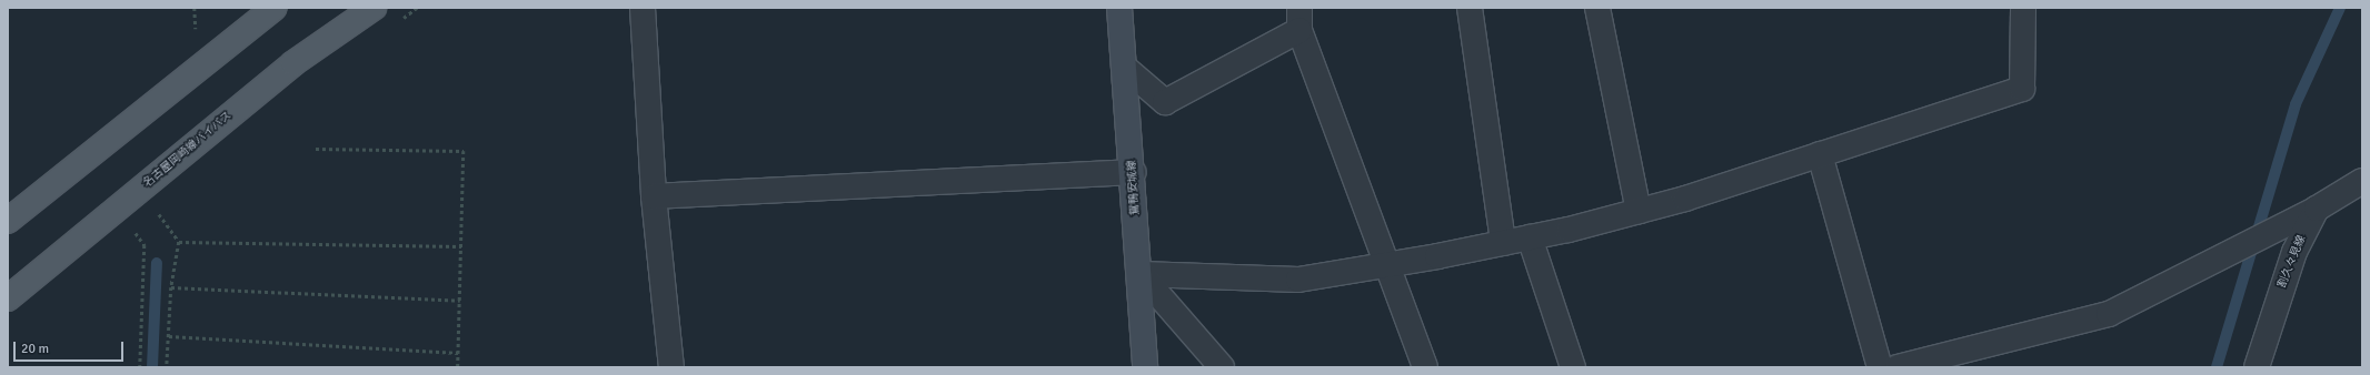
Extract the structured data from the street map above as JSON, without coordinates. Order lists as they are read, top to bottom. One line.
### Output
{"streets":{"main road":["名古屋岡崎線バイパス","鴛鴨安城線"],"street":["割久々見線"]},"scale_bar":"20 m"}
